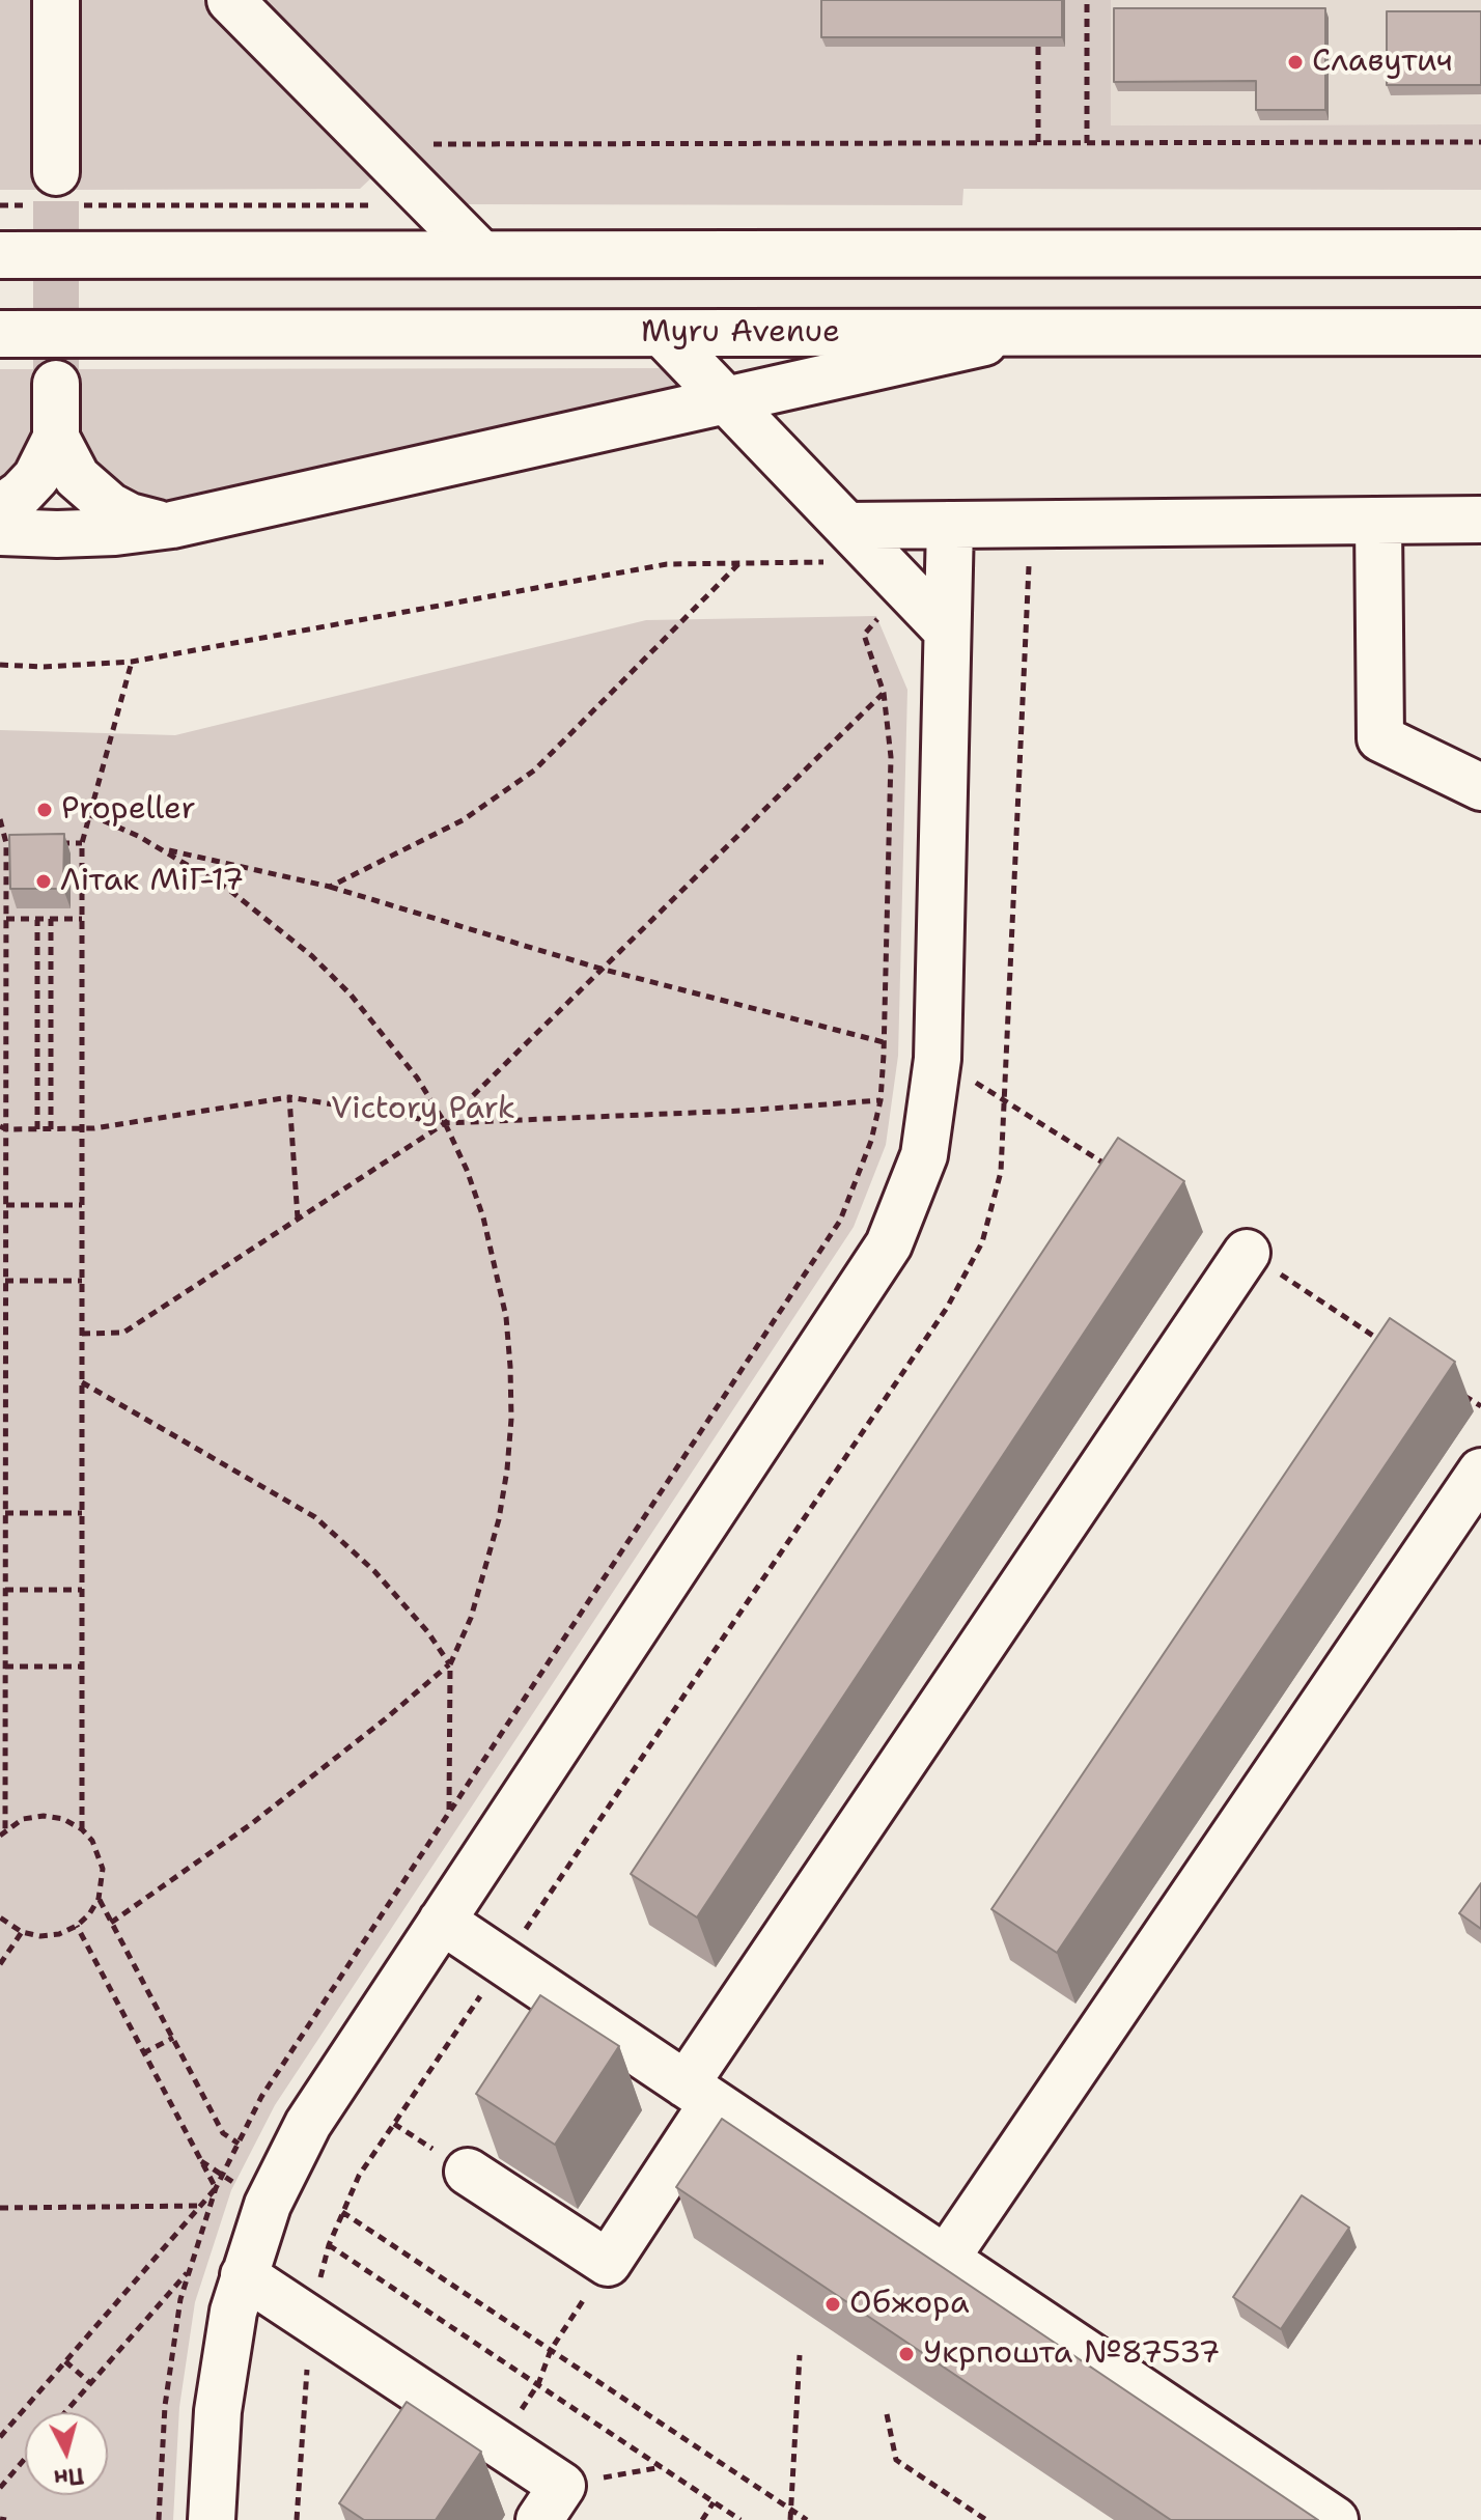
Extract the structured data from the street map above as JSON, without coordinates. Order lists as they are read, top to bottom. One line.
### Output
{"streets":{"main road":["Myru Avenue"]},"parks":["Victory Park"],"places":["Славутич","Propeller","Літак МіГ-17","Обжора","Укрпошта №87537"],"north":"bottom"}
